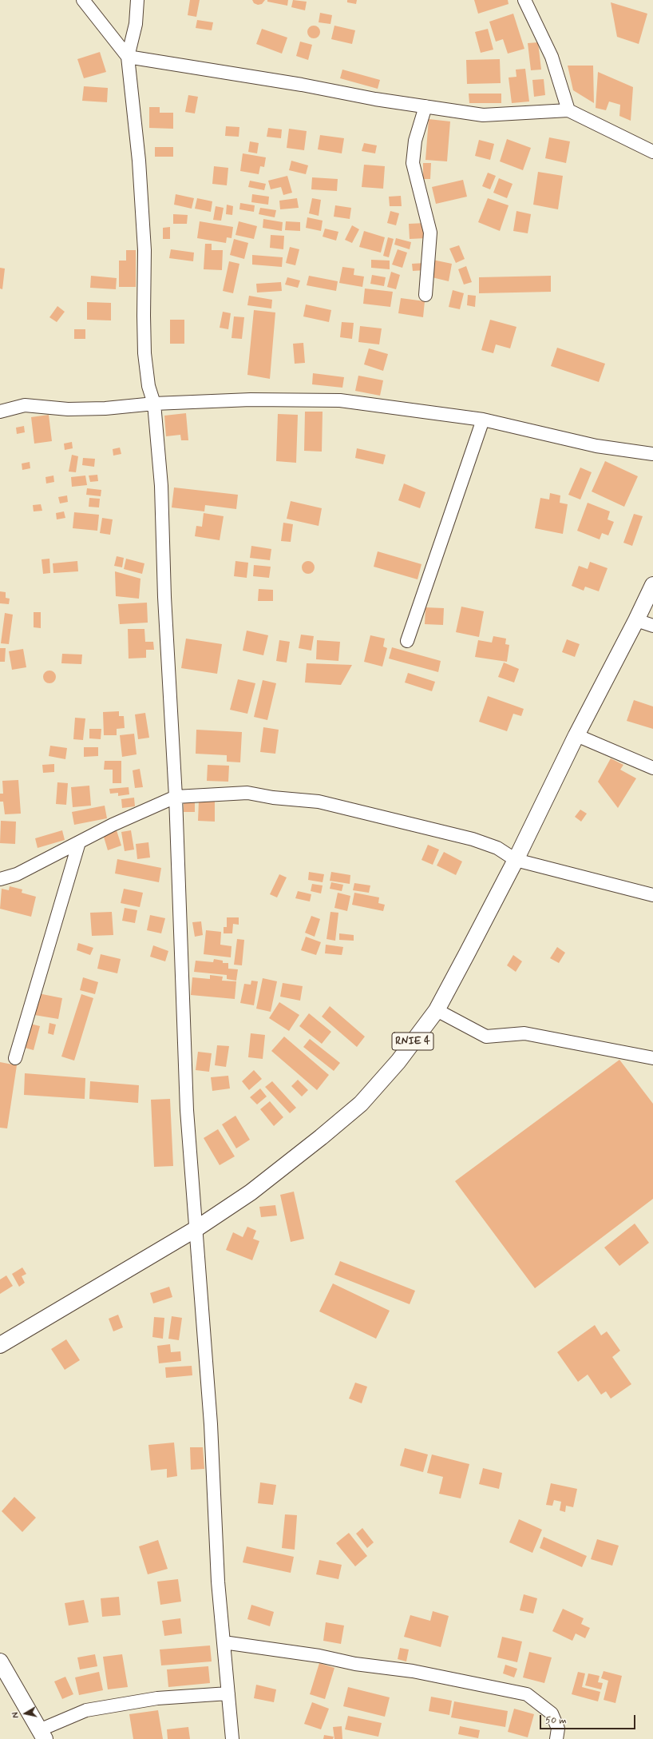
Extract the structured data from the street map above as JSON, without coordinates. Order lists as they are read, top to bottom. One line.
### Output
{"streets":{"main road":["RNIE 4"]},"scale_bar":"50 m","north":"left"}
